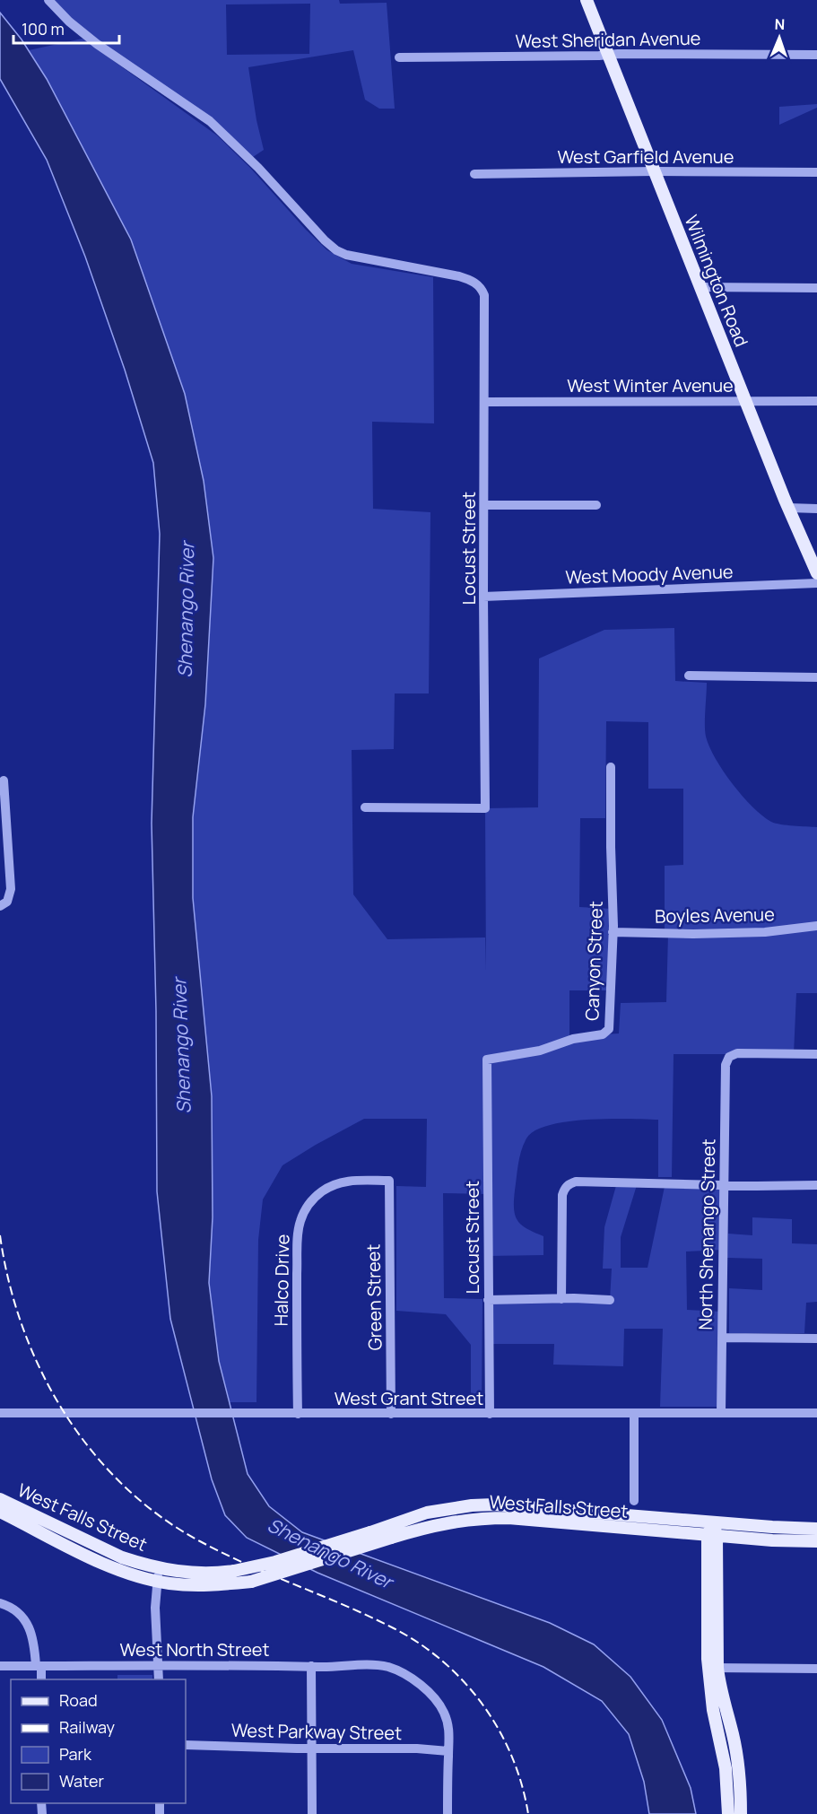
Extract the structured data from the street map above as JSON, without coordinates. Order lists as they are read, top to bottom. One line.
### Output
{"streets":{"main road":["Wilmington Road","West Falls Street"],"street":["West Sheridan Avenue","West Garfield Avenue","West Winter Avenue","Locust Street","West Moody Avenue","Boyles Avenue","Canyon Street","North Shenango Street","Halco Drive","Green Street","West Grant Street","West North Street","West Parkway Street"]},"crossings":[["West Sheridan Avenue","Wilmington Road"],["West Garfield Avenue","Wilmington Road"],["Wilmington Road","West Winter Avenue"],["West Winter Avenue","Locust Street"],["Locust Street","West Moody Avenue"],["Locust Street","Canyon Street"],["Locust Street","West Grant Street"],["Boyles Avenue","Canyon Street"],["North Shenango Street","West Grant Street"],["Halco Drive","Green Street"],["Halco Drive","West Grant Street"],["Green Street","West Grant Street"],["West North Street","West Parkway Street"]],"water":["Shenango River"],"legend":["Road","Railway","Park","Water"],"scale_bar":"100 m","north":"top"}
